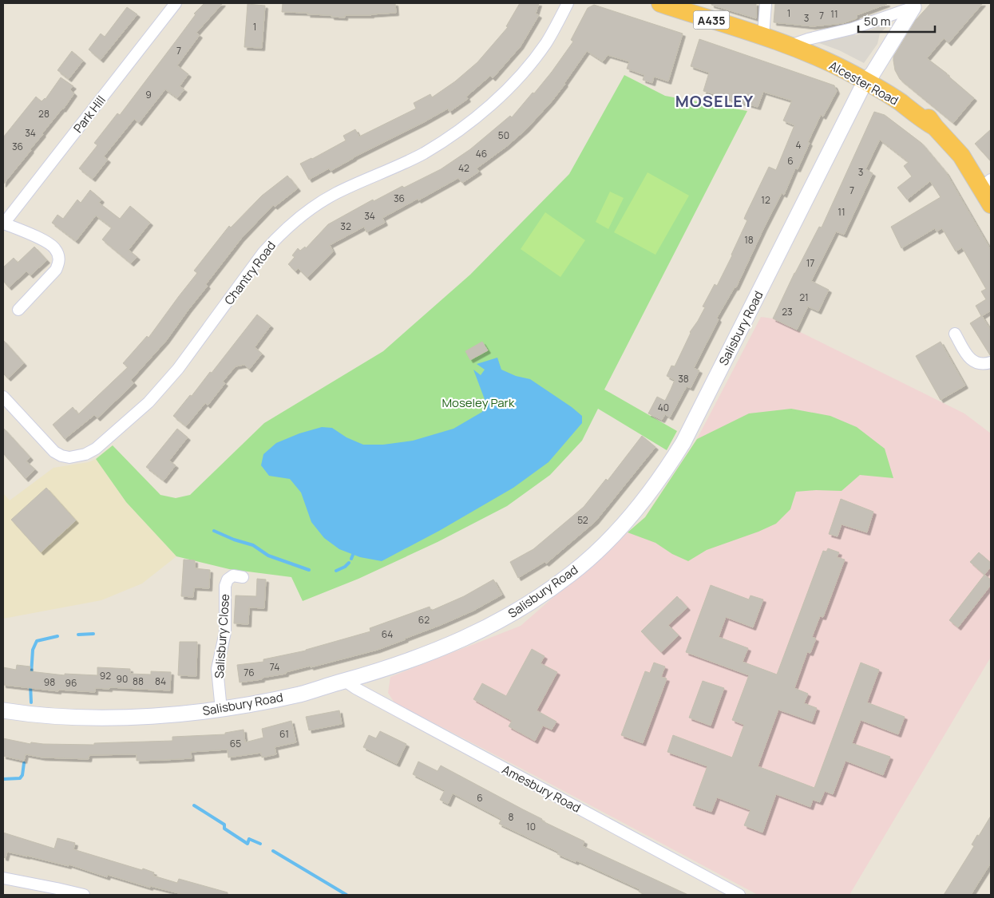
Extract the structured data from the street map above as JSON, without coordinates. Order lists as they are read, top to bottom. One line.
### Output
{"streets":{"highway":["A435","Alcester Road"],"main road":["Salisbury Road"],"street":["Park Hill","Chantry Road","Salisbury Close","Amesbury Road"]},"crossings":[["Alcester Road","Salisbury Road"],["Salisbury Road","Salisbury Close"],["Salisbury Road","Amesbury Road"]],"districts":["MOSELEY"],"parks":["Moseley Park"],"house_numbers":["1","11","7","3","1","7","9","28","34","50","4","36","46","6","42","3","7","36","12","11","34","32","18","17","21","23","38","40","52","62","64","74","76","92","90","88","84","98","96","61","65","6","8","10"],"scale_bar":"50 m"}
